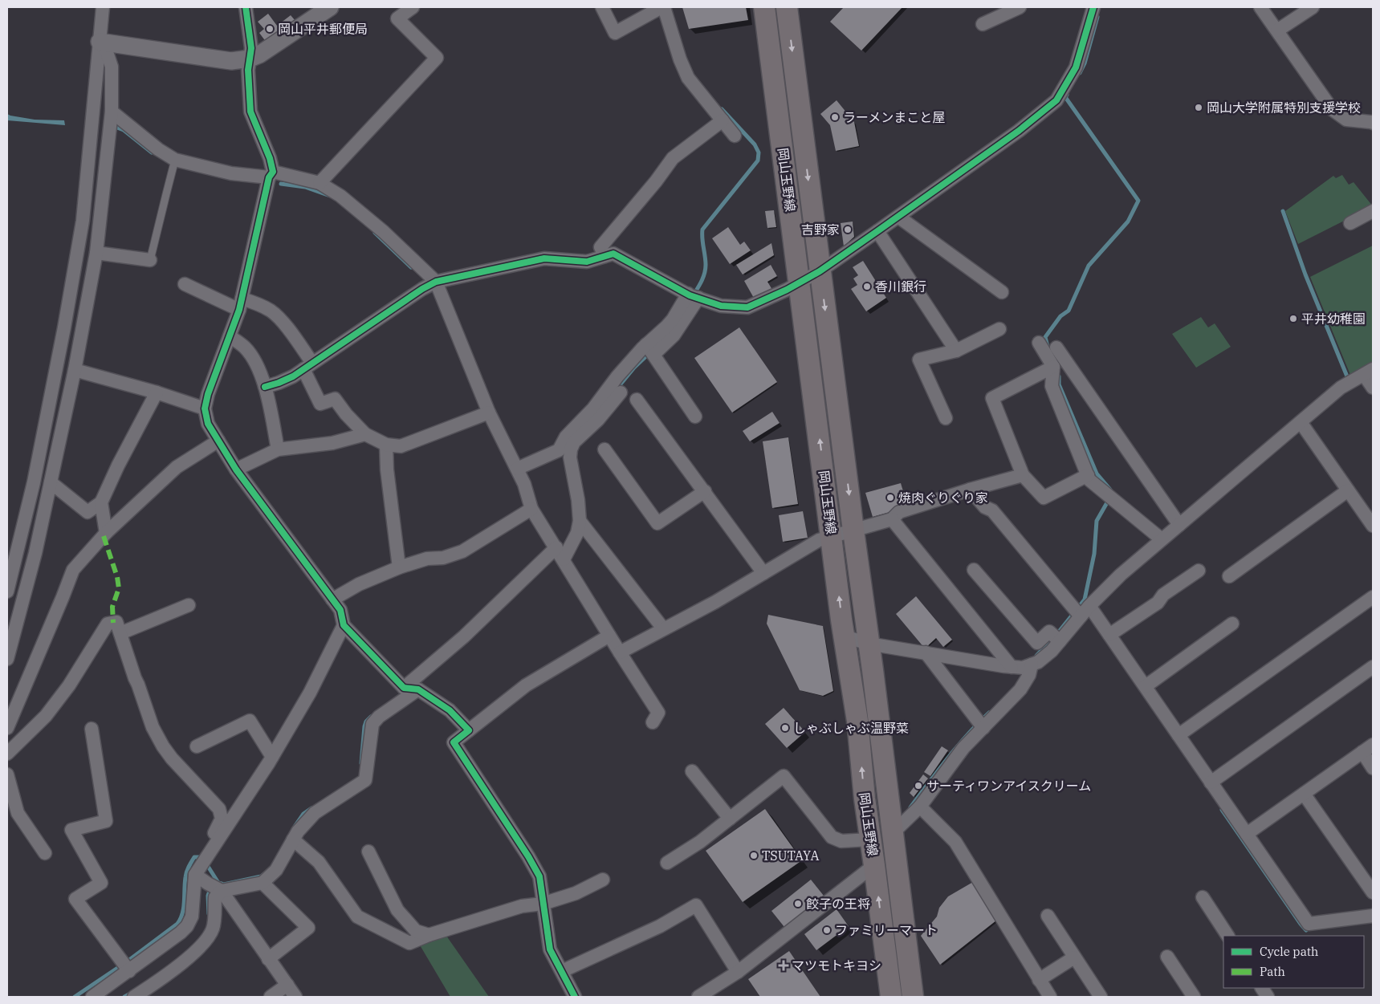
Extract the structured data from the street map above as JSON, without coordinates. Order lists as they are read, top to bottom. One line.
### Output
{"streets":{"main road":["岡山玉野線"]},"places":{"other":["岡山平井郵便局","岡山大学附属特別支援学校","ラーメンまこと屋","吉野家","香川銀行","平井幼稚園","焼肉ぐりぐり家","しゃぶしゃぶ温野菜","サーティワンアイスクリーム","TSUTAYA","餃子の王将","ファミリーマート"],"health":["マツモトキヨシ"]},"legend":["Cycle path","Path"]}
